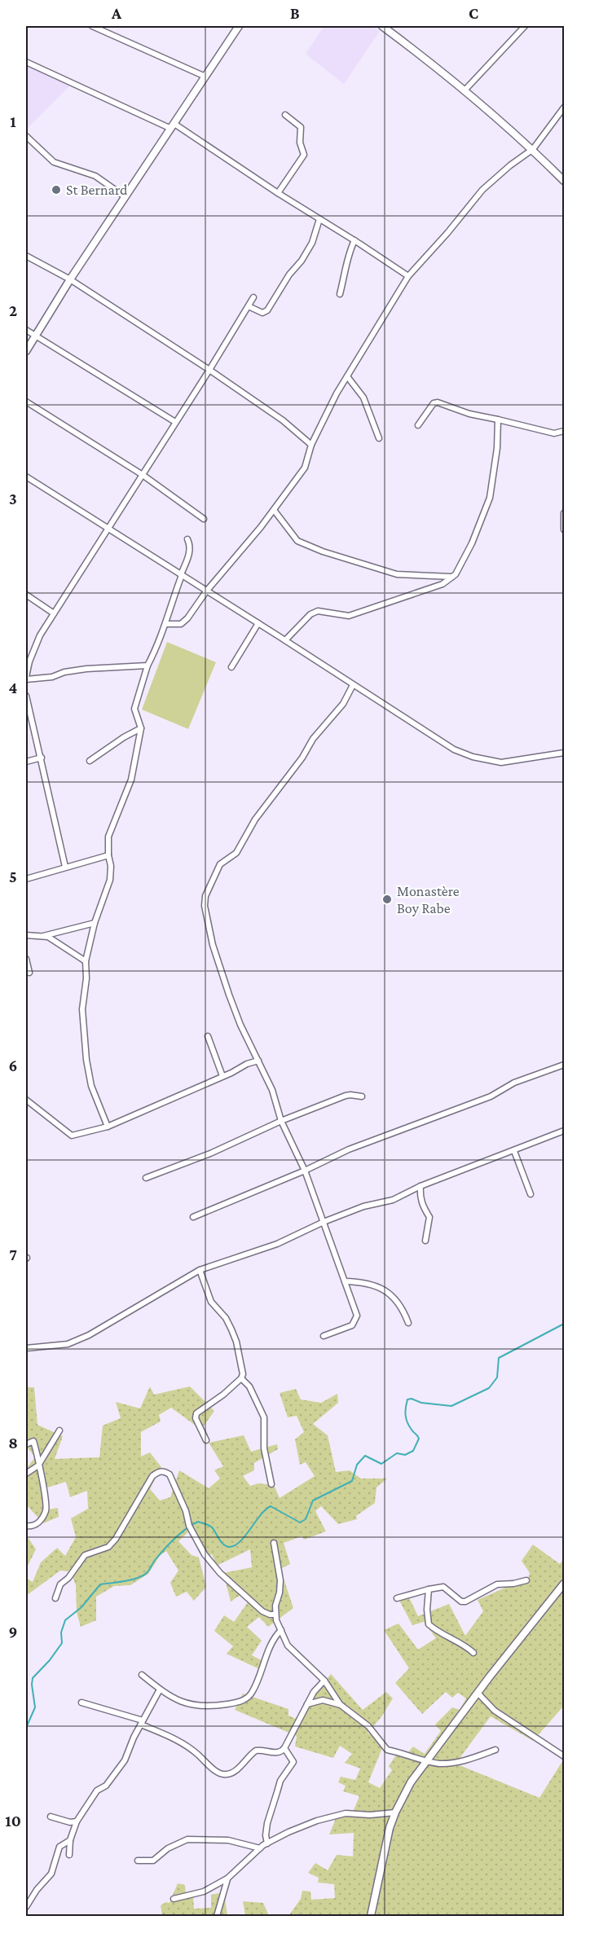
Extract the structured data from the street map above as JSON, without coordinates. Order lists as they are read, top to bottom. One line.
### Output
{"places":["St Bernard","Monastère Boy Rabe"],"grid":{"columns":["A","B","C"],"rows":["1","2","3","4","5","6","7","8","9","10"]}}
